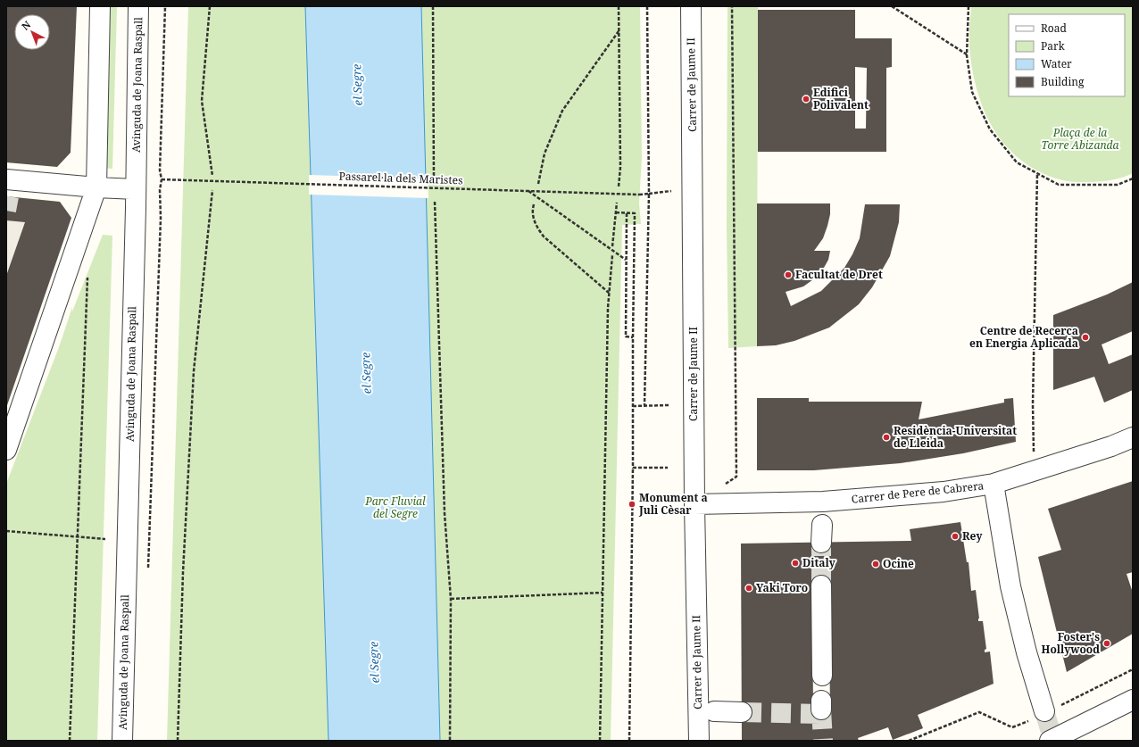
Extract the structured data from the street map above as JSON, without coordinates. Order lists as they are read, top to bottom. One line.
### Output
{"streets":{"street":["Avinguda de Joana Raspall","Carrer de Jaume II","Carrer de Pere de Cabrera"],"path":["Passarel·la dels Maristes"]},"crossings":[["Carrer de Jaume II","Carrer de Pere de Cabrera"]],"water":["el Segre"],"parks":["Plaça de la Torre Abizanda","Parc Fluvial del Segre"],"places":["Edifici Polivalent","Facultat de Dret","Centre de Recerca en Energia Aplicada","Residència-Universitat de Lleida","Monument a Juli Cèsar","Rey","Ditaly","Ocine","Yaki Toro","Foster's Hollywood"],"legend":["Road","Park","Water","Building"],"north":"top left"}
